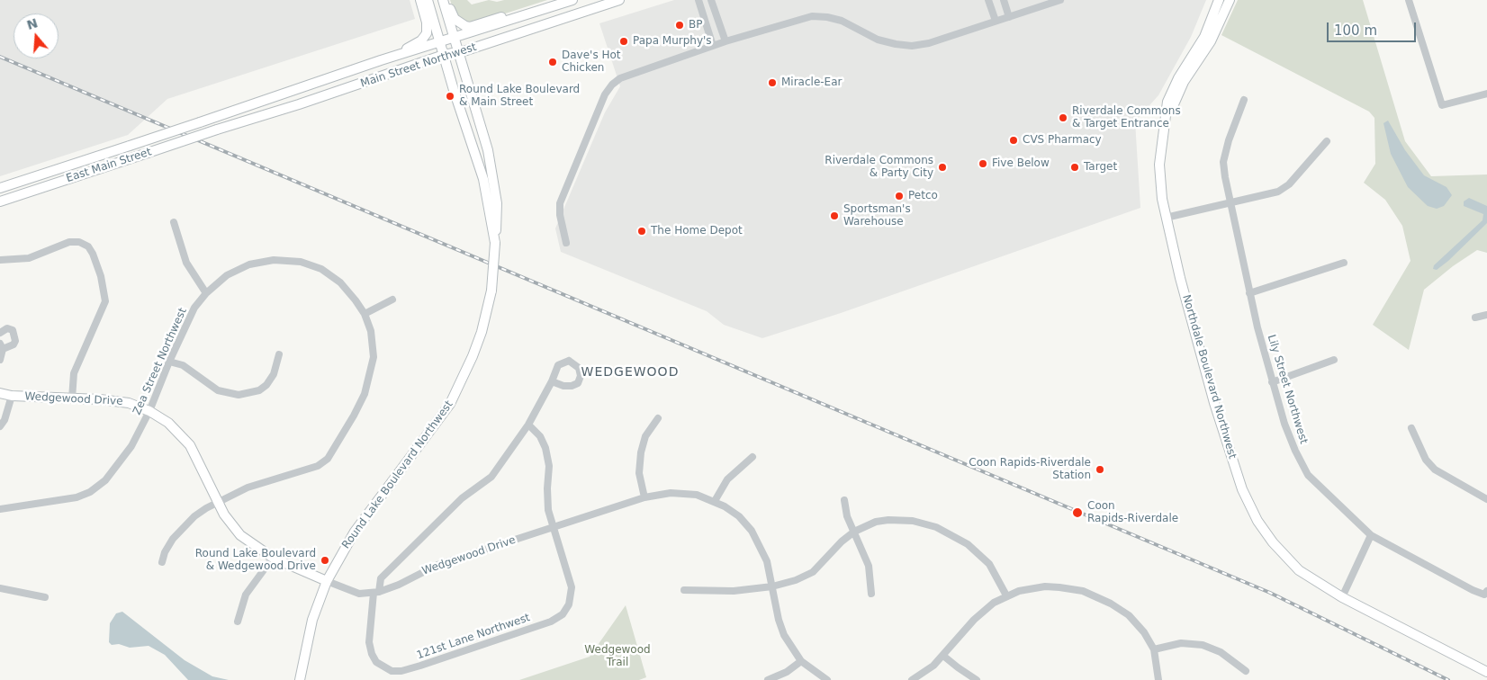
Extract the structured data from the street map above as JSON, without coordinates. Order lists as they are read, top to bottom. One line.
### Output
{"streets":{"main road":["Main Street Northwest","East Main Street","Northdale Boulevard Northwest","Wedgewood Drive","Round Lake Boulevard Northwest"],"street":["Zea Street Northwest","Lily Street Northwest","121st Lane Northwest"]},"crossings":[["Main Street Northwest","East Main Street"],["Main Street Northwest","Round Lake Boulevard Northwest"],["Zea Street Northwest","Wedgewood Drive"],["Wedgewood Drive","Round Lake Boulevard Northwest"],["Wedgewood Drive","121st Lane Northwest"]],"districts":["WEDGEWOOD"],"parks":["Wedgewood Trail"],"places":["BP","Papa Murphy's","Dave's Hot Chicken","Miracle-Ear","Round Lake Boulevard & Main Street","Riverdale Commons & Target Entrance","CVS Pharmacy","Five Below","Riverdale Commons & Party City","Target","Petco","Sportsman's Warehouse","The Home Depot","Coon Rapids-Riverdale Station","Coon Rapids-Riverdale","Round Lake Boulevard & Wedgewood Drive"],"scale_bar":"100 m","north":"top"}
